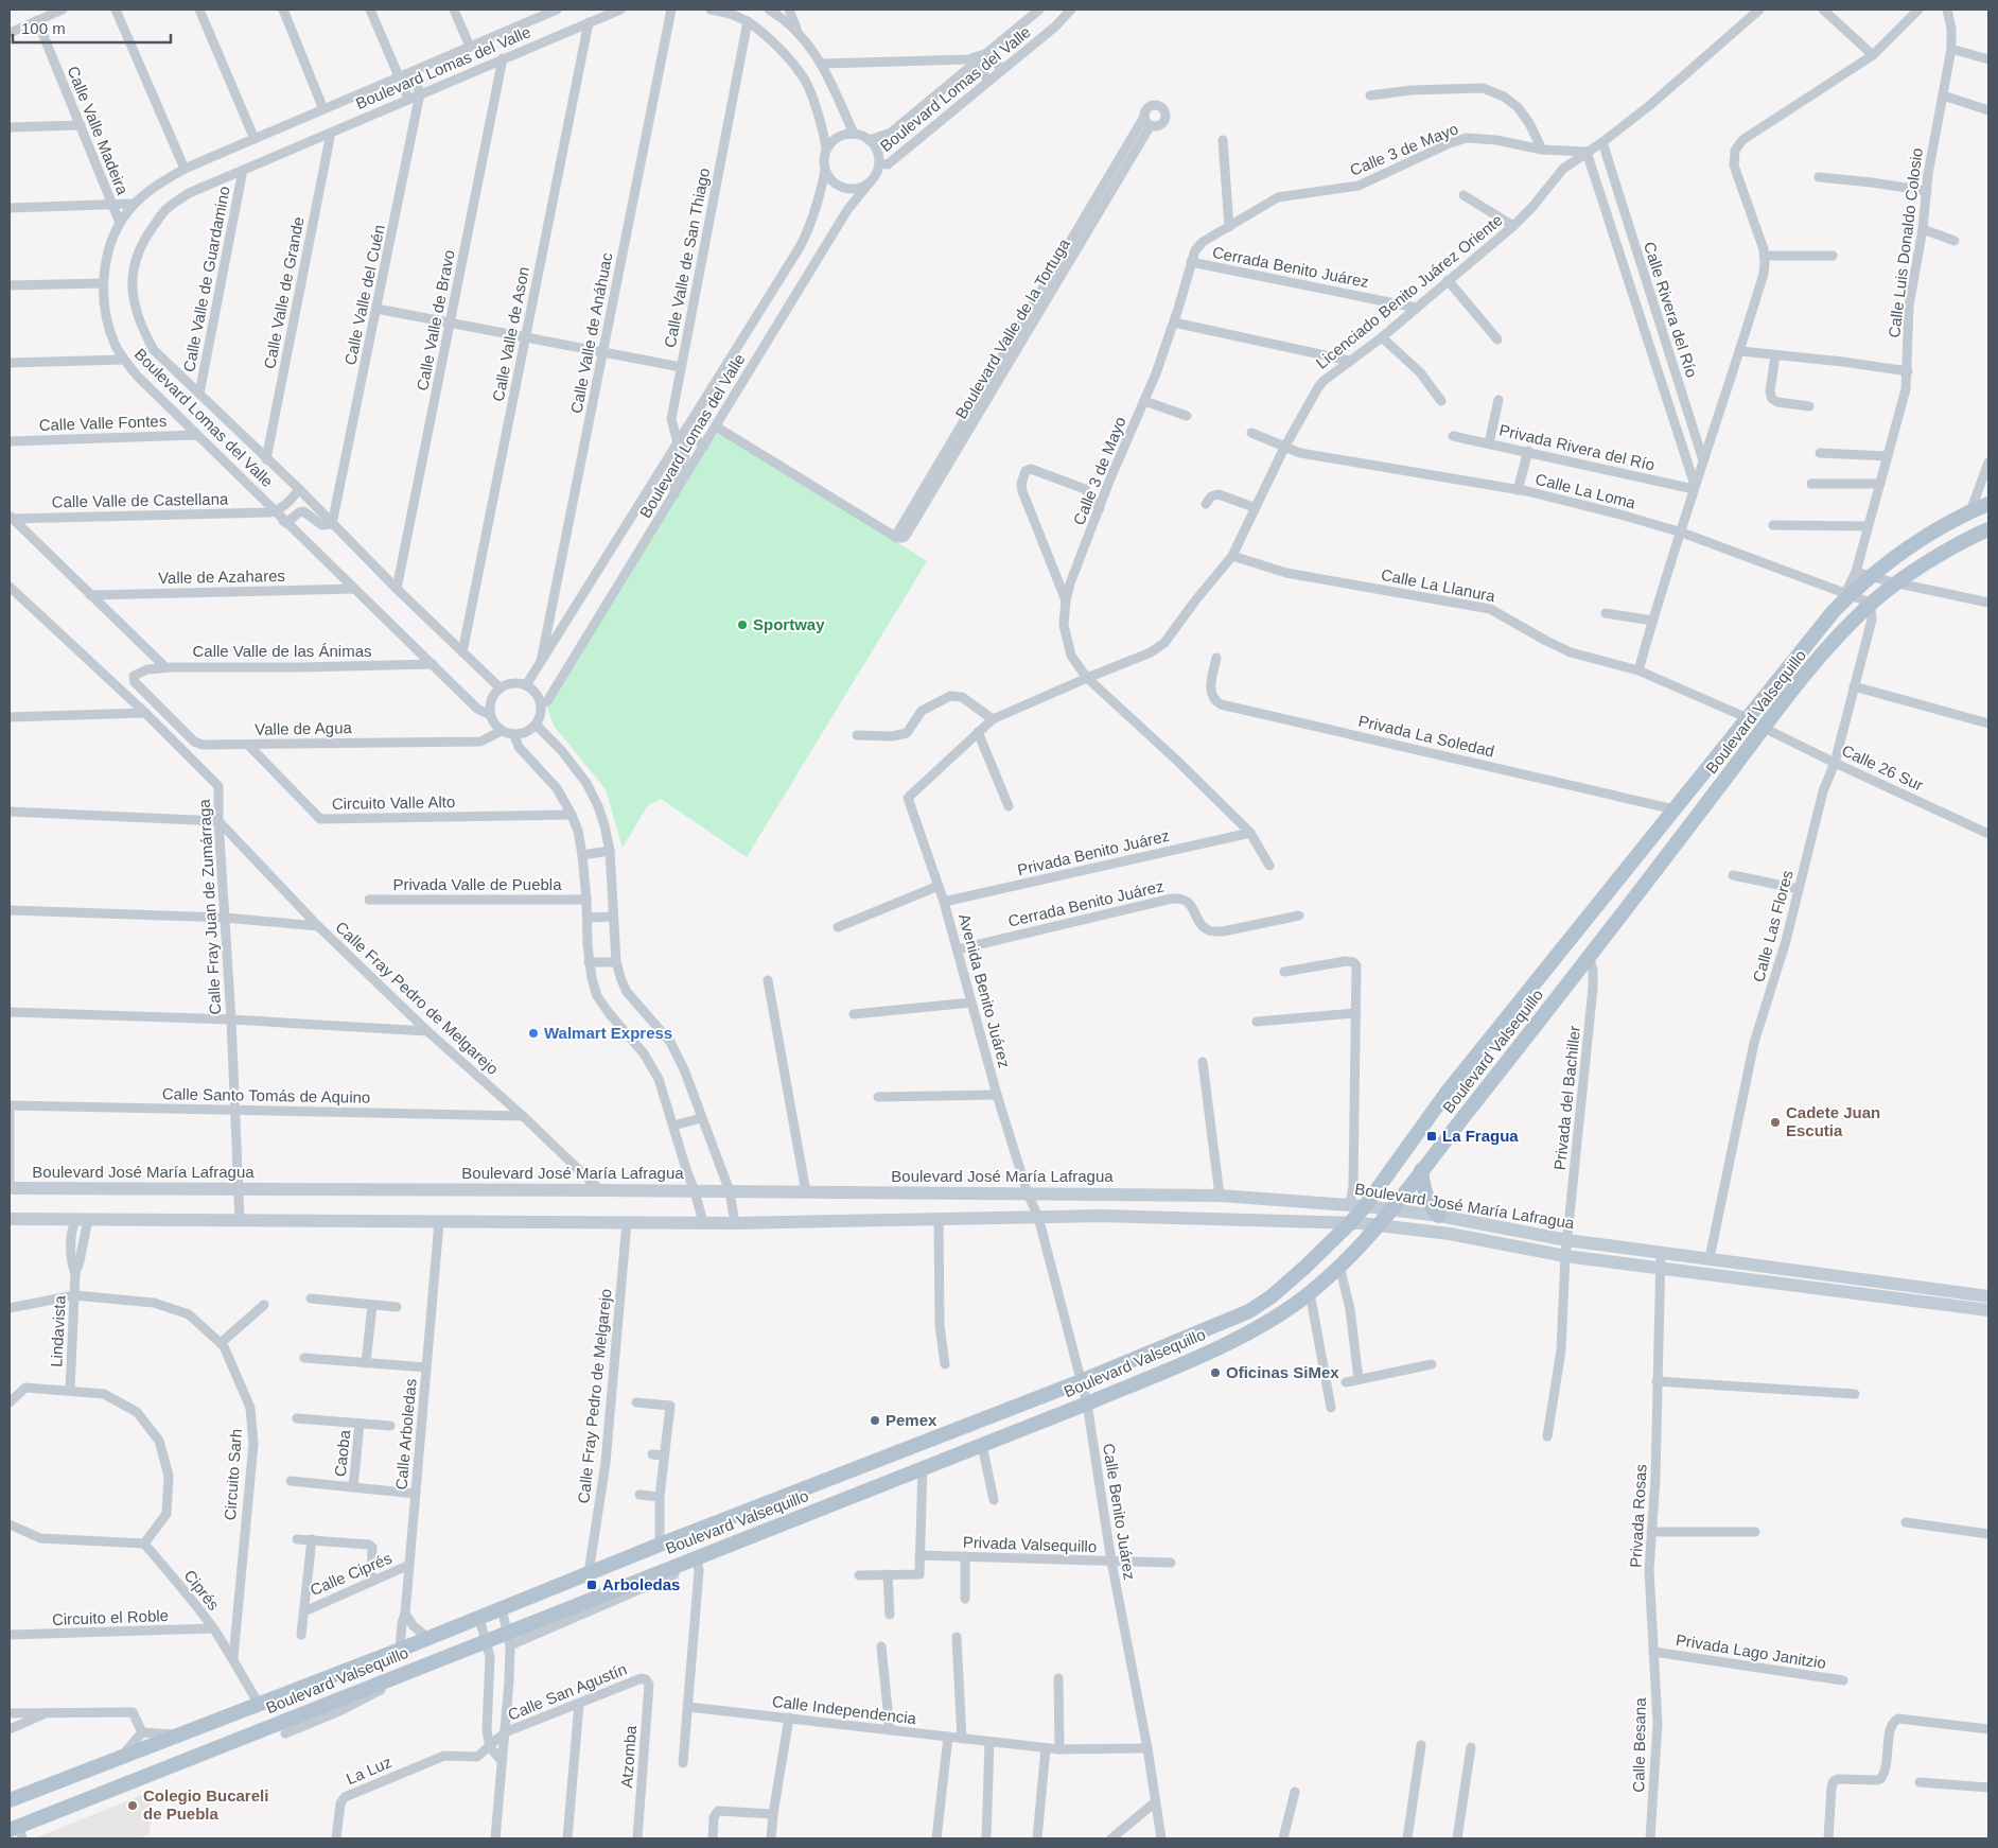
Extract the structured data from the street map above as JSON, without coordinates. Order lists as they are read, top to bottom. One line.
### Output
{"streets":{"main road":["Boulevard Valsequillo","Boulevard José María Lafragua"],"street":["Boulevard Lomas del Valle","Calle Valle Madeira","Calle 3 de Mayo","Calle Luis Donaldo Colosio","Calle Valle de San Thiago","Cerrada Benito Juárez","Calle Valle de Guardamino","Licenciado Benito Juárez Oriente","Calle Valle de Grande","Calle Valle del Cuén","Calle Rivera del Río","Calle Valle de Bravo","Boulevard Valle de la Tortuga","Calle Valle de Anáhuac","Calle Valle de Ason","Calle Valle Fontes","Privada Rivera del Río","Calle La Loma","Calle Valle de Castellana","Valle de Azahares","Calle La Llanura","Calle Valle de las Ánimas","Valle de Agua","Privada La Soledad","Calle 26 Sur","Circuito Valle Alto","Privada Benito Juárez","Privada Valle de Puebla","Calle Fray Juan de Zumárraga","Calle Las Flores","Avenida Benito Juárez","Calle Fray Pedro de Melgarejo","Calle Santo Tomás de Aquino","Privada del Bachiller","Lindavista","Calle Arboledas","Caoba","Circuito Sarh","Calle Benito Juárez","Privada Rosas","Privada Valsequillo","Calle Ciprés","Ciprés","Circuito el Roble","Privada Lago Janitzio","Calle San Agustín","Calle Independencia","Calle Besana","Atzomba","La Luz"]},"crossings":[["Boulevard Lomas del Valle","Calle Valle Madeira"],["Boulevard Lomas del Valle","Calle Valle de San Thiago"],["Boulevard Lomas del Valle","Calle Valle de Guardamino"],["Boulevard Lomas del Valle","Calle Valle de Grande"],["Boulevard Lomas del Valle","Calle Valle del Cuén"],["Boulevard Lomas del Valle","Calle Valle de Bravo"],["Boulevard Lomas del Valle","Calle Valle de Anáhuac"],["Boulevard Lomas del Valle","Calle Valle de Ason"],["Boulevard Lomas del Valle","Calle Valle Fontes"],["Boulevard Lomas del Valle","Calle Valle de Castellana"],["Boulevard Lomas del Valle","Valle de Agua"],["Calle 3 de Mayo","Cerrada Benito Juárez"],["Calle 3 de Mayo","Licenciado Benito Juárez Oriente"],["Calle 3 de Mayo","Calle Rivera del Río"],["Calle 3 de Mayo","Privada Benito Juárez"],["Calle Luis Donaldo Colosio","Calle La Loma"],["Calle Luis Donaldo Colosio","Boulevard Valsequillo"],["Cerrada Benito Juárez","Licenciado Benito Juárez Oriente"],["Cerrada Benito Juárez","Avenida Benito Juárez"],["Licenciado Benito Juárez Oriente","Calle Rivera del Río"],["Licenciado Benito Juárez Oriente","Calle La Loma"],["Licenciado Benito Juárez Oriente","Calle La Llanura"],["Licenciado Benito Juárez Oriente","Avenida Benito Juárez"],["Calle Rivera del Río","Privada Rivera del Río"],["Calle La Loma","Boulevard Valsequillo"],["Calle La Loma","Calle Las Flores"],["Calle La Llanura","Boulevard Valsequillo"],["Calle Valle de las Ánimas","Valle de Agua"],["Boulevard Valsequillo","Privada La Soledad"],["Boulevard Valsequillo","Calle 26 Sur"],["Boulevard Valsequillo","Calle Las Flores"],["Boulevard Valsequillo","Calle Fray Pedro de Melgarejo"],["Boulevard Valsequillo","Privada del Bachiller"],["Boulevard Valsequillo","Boulevard José María Lafragua"],["Boulevard Valsequillo","Calle Arboledas"],["Boulevard Valsequillo","Calle Benito Juárez"],["Valle de Agua","Circuito Valle Alto"],["Calle 26 Sur","Calle Las Flores"],["Privada Benito Juárez","Avenida Benito Juárez"],["Calle Fray Juan de Zumárraga","Calle Fray Pedro de Melgarejo"],["Calle Fray Juan de Zumárraga","Calle Santo Tomás de Aquino"],["Calle Fray Juan de Zumárraga","Boulevard José María Lafragua"],["Calle Las Flores","Boulevard José María Lafragua"],["Avenida Benito Juárez","Boulevard José María Lafragua"],["Avenida Benito Juárez","Calle Benito Juárez"],["Calle Fray Pedro de Melgarejo","Calle Santo Tomás de Aquino"],["Calle Fray Pedro de Melgarejo","Boulevard José María Lafragua"],["Privada del Bachiller","Boulevard José María Lafragua"],["Boulevard José María Lafragua","Lindavista"],["Boulevard José María Lafragua","Calle Arboledas"],["Boulevard José María Lafragua","Calle Benito Juárez"],["Boulevard José María Lafragua","Privada Rosas"],["Lindavista","Circuito Sarh"],["Calle Arboledas","Calle Ciprés"],["Circuito Sarh","Ciprés"],["Calle Benito Juárez","Privada Valsequillo"],["Calle Benito Juárez","Calle Independencia"],["Privada Rosas","Privada Lago Janitzio"],["Privada Rosas","Calle Besana"],["Ciprés","Circuito el Roble"],["Privada Lago Janitzio","Calle Besana"],["Calle San Agustín","Atzomba"],["Calle San Agustín","La Luz"]],"places":{"other":["Sportway","Walmart Express","Cadete Juan Escutia","Oficinas SiMex","Pemex","Colegio Bucareli de Puebla"],"transit":["La Fragua","Arboledas"]},"scale_bar":"100 m"}
